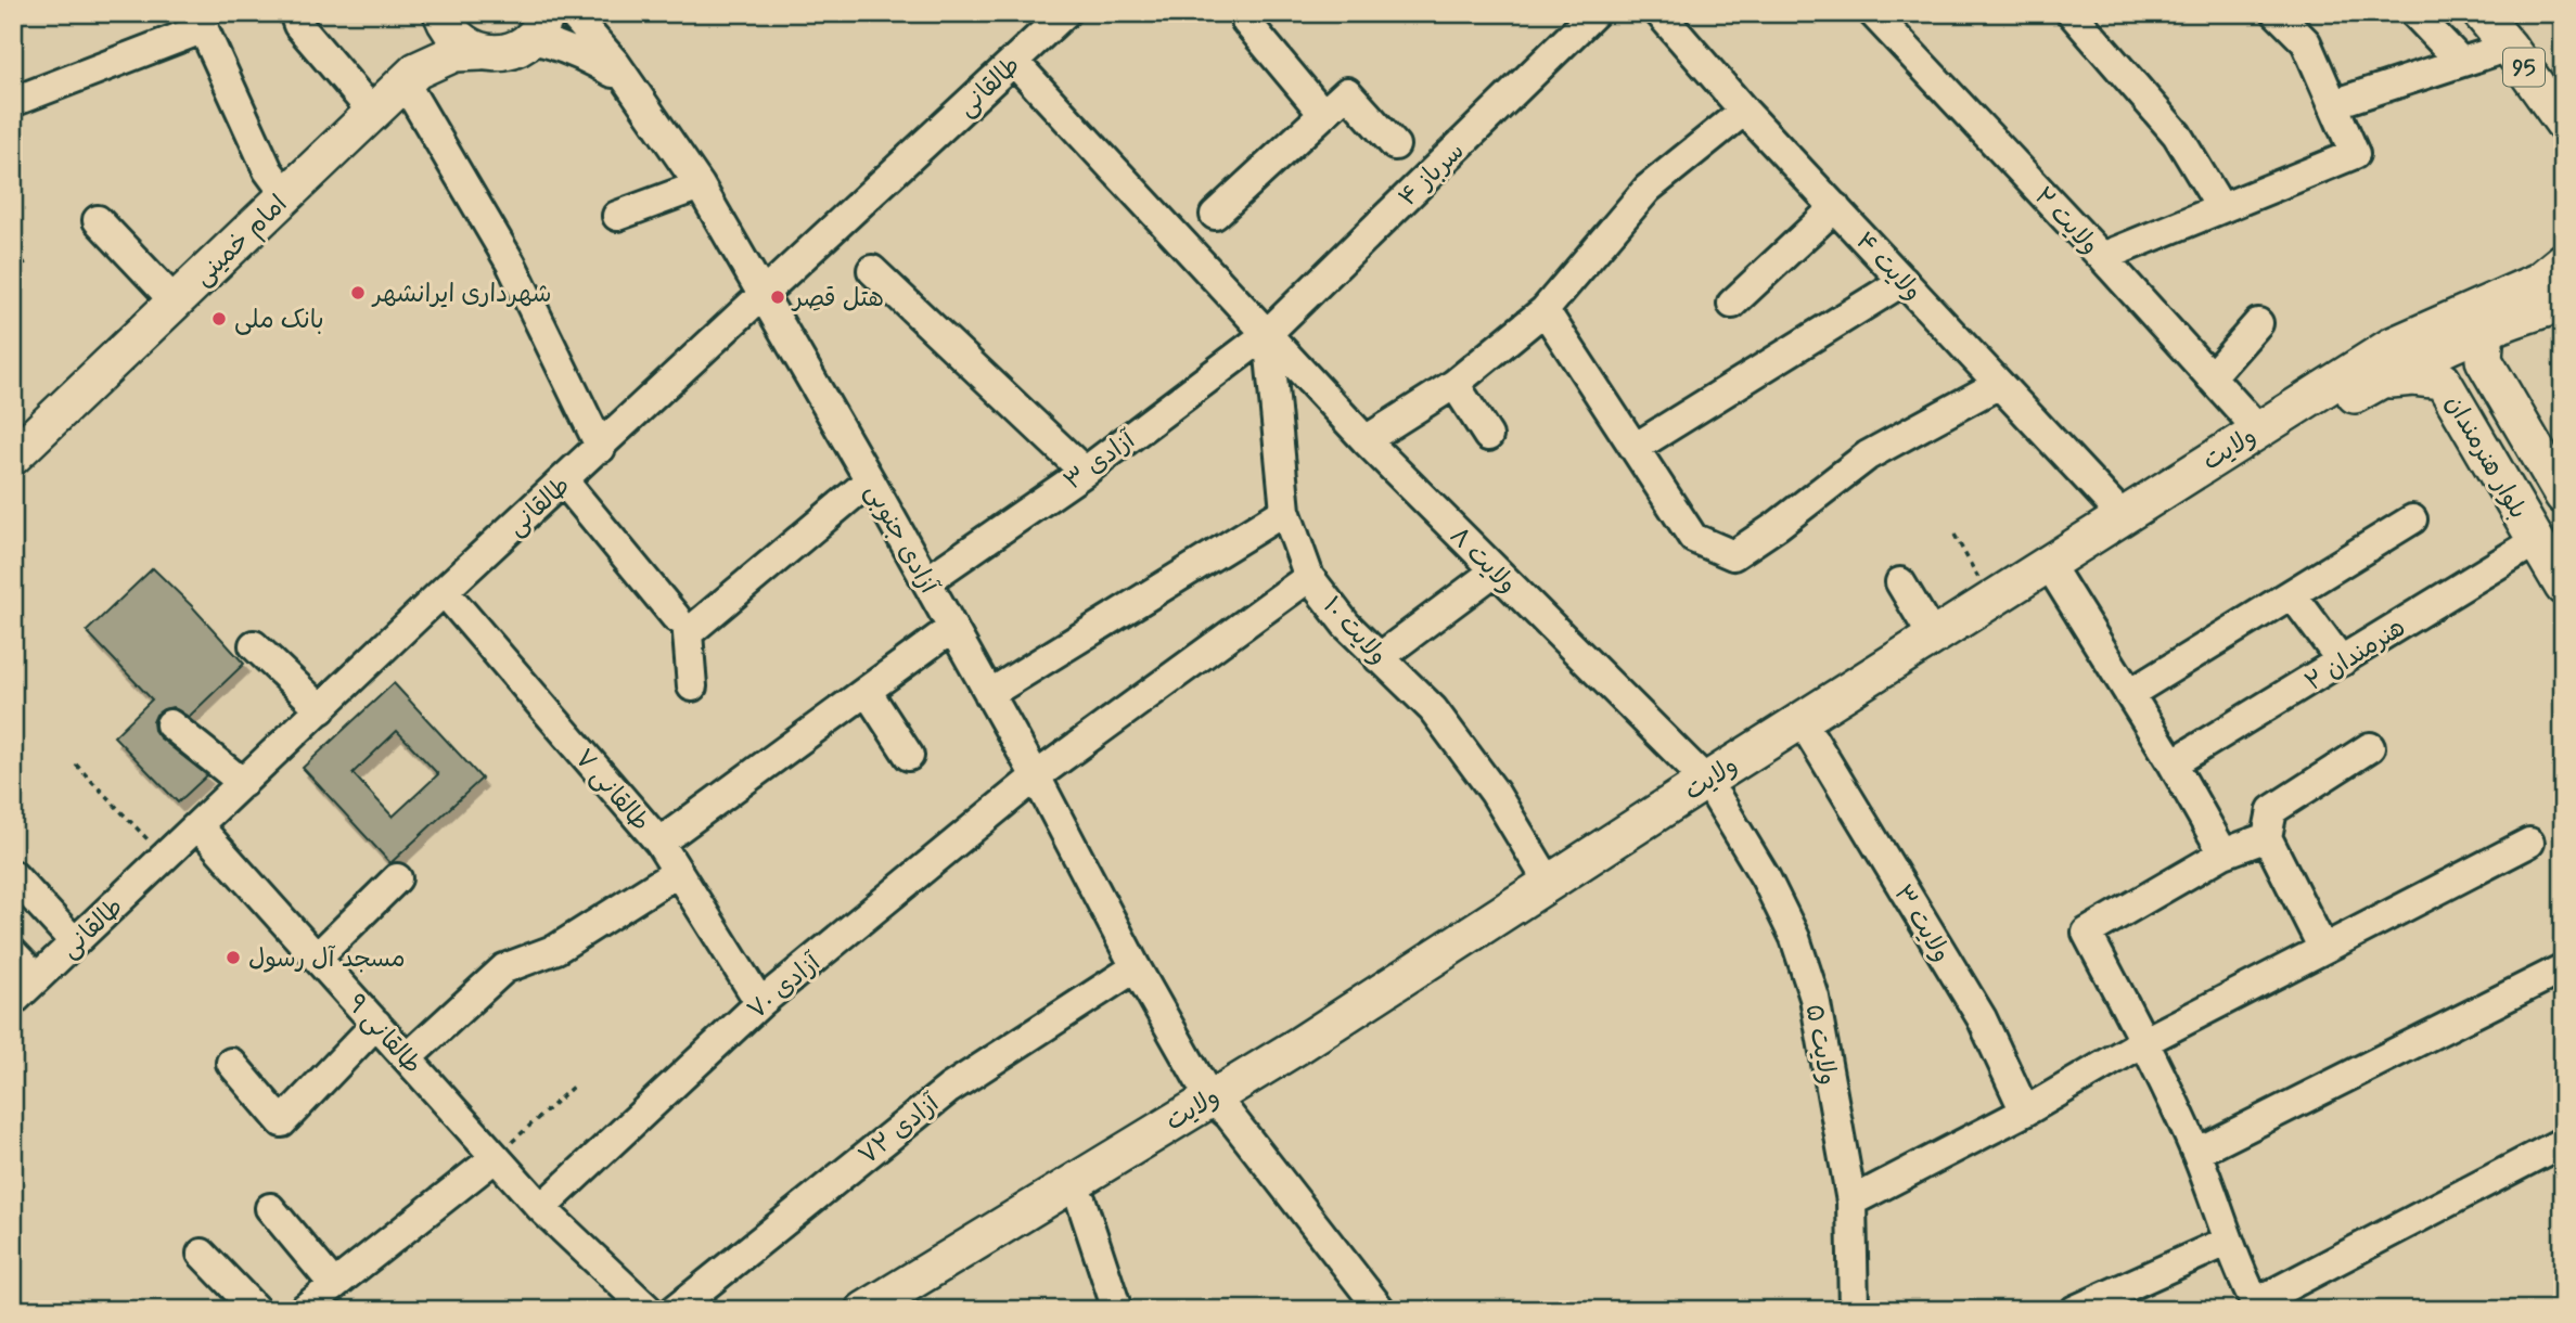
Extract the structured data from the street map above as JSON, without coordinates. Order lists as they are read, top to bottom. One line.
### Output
{"streets":{"main road":["95","امام خمینی","ولایت","بلوار هنرمندان"],"street":["طالقانی","سرباز ۴","ولایت ۲","ولایت ۴","آزادی ۳","آزادی جنوبی","ولایت ۸","ولایت ۱۰","هنرمندان ۲","طالقانی ۷","ولایت ۳","آزادی ۷۰","طالقانی ۹","ولایت ۵","آزادی ۷۲"]},"crossings":[["طالقانی","آزادی جنوبی"],["طالقانی","ولایت ۸"],["طالقانی","طالقانی ۷"],["طالقانی","طالقانی ۹"],["سرباز ۴","آزادی ۳"],["سرباز ۴","ولایت ۸"],["سرباز ۴","ولایت ۱۰"],["ولایت ۲","ولایت"],["امام خمینی","آزادی جنوبی"],["ولایت ۴","ولایت"],["ولایت","بلوار هنرمندان"],["ولایت","آزادی جنوبی"],["ولایت","ولایت ۸"],["ولایت","ولایت ۱۰"],["ولایت","ولایت ۳"],["ولایت","ولایت ۵"],["بلوار هنرمندان","هنرمندان ۲"],["آزادی ۳","آزادی جنوبی"],["آزادی ۳","ولایت ۸"],["آزادی ۳","ولایت ۱۰"],["آزادی جنوبی","آزادی ۷۰"],["آزادی جنوبی","آزادی ۷۲"],["ولایت ۸","ولایت ۱۰"],["ولایت ۸","ولایت ۵"],["ولایت ۱۰","آزادی ۷۰"],["طالقانی ۷","آزادی ۷۰"],["آزادی ۷۰","طالقانی ۹"]],"places":["شهرداری ایرانشهر","هتل قصِر","بانک ملی","مسجد آل رسول"]}
